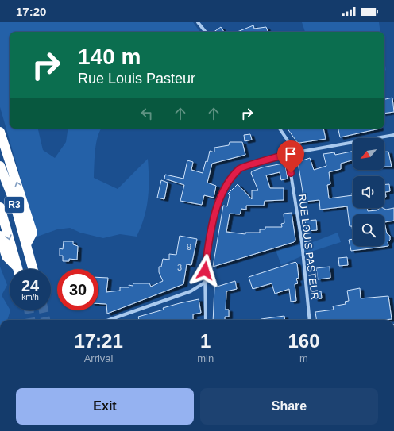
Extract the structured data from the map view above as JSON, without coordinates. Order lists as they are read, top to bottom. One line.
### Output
{"streets":{"highway":["R3"],"street":["RUE LOUIS PASTEUR"]},"house_numbers":["9","3"],"north":"bottom left","page":{"status":"17:20","turn":["140 m","Rue Louis Pasteur"],"speed":"24 km/h","limit":"30","eta":["17:21","Arrival","1","min","160","m"],"buttons":["Exit","Share"]}}
